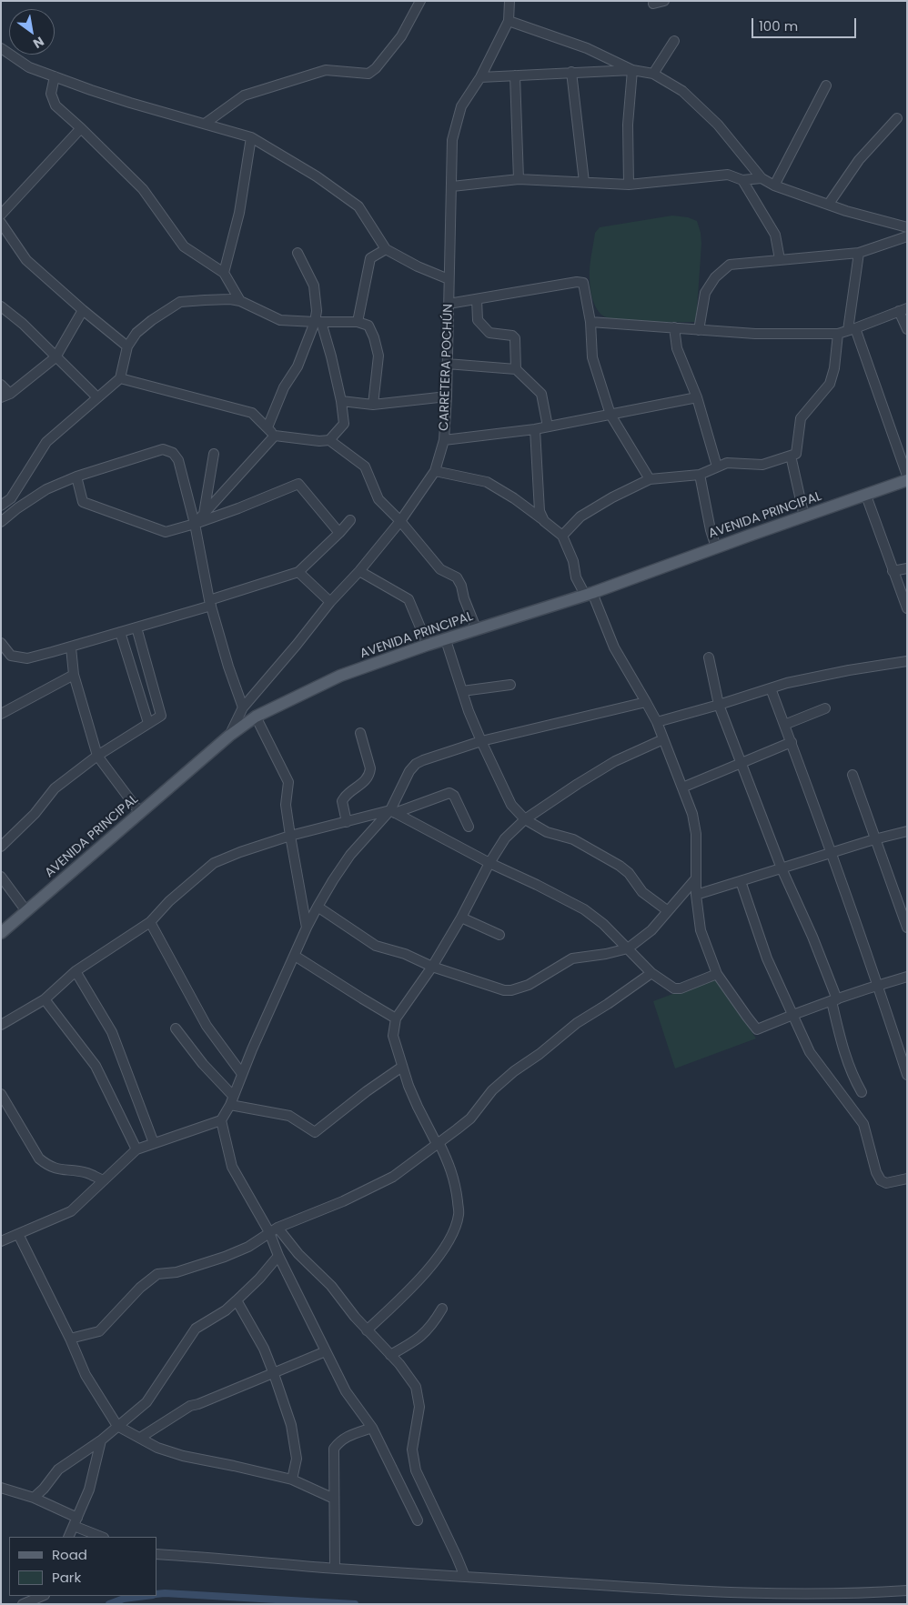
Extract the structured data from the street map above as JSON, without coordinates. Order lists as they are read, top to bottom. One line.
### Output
{"streets":{"main road":["AVENIDA PRINCIPAL"],"street":["CARRETERA POCHÚN"]},"crossings":[["CARRETERA POCHÚN","AVENIDA PRINCIPAL"]],"legend":["Road","Park"],"scale_bar":"100 m","north":"bottom right"}
